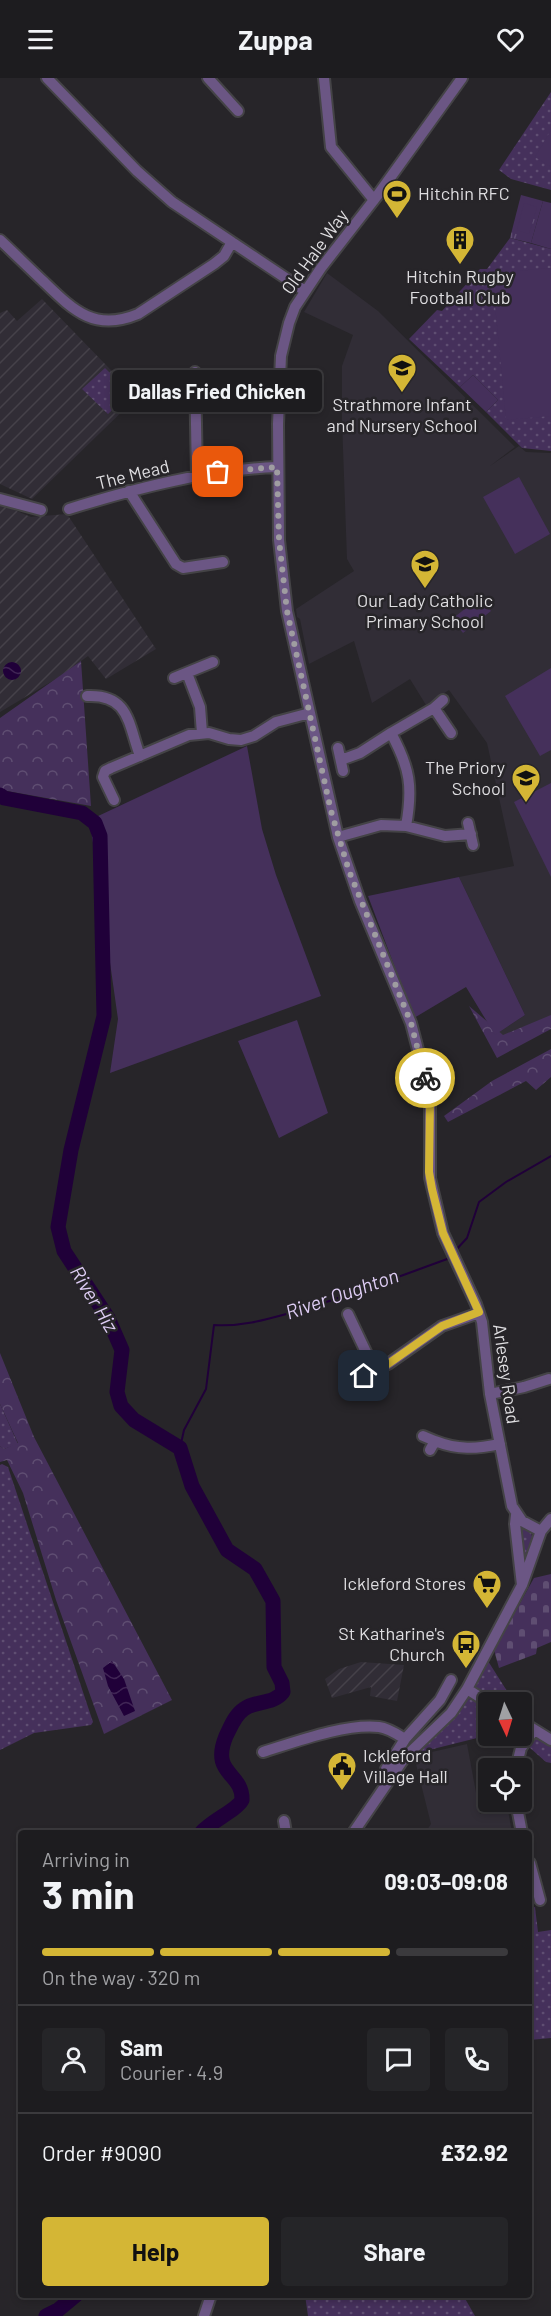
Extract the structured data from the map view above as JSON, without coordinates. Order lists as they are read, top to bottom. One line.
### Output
{"streets":{"street":["Old Hale Way","The Mead","Arlesey Road"]},"crossings":[["Old Hale Way","The Mead"],["Old Hale Way","Arlesey Road"]],"water":["River Oughton","River Hiz"],"places":{"sports":["Hitchin RFC"],"building":["Hitchin Rugby Football Club"],"school or university":["Strathmore Infant and Nursery School","Our Lady Catholic Primary School","The Priory School"],"other":["Dallas Fried Chicken"],"supermarket":["Ickleford Stores"],"bus stop":["St Katharine's Church"],"public building":["Ickleford Village Hall"]},"north":"bottom","page":{"header":"Zuppa","bubble":"Dallas Fried Chicken","heading":["3 min","Arriving in","09:03–09:08"],"panel":["Sam","Courier · 4.9","Order #9090","£32.92"],"bar":"On the way · 320 m","buttons":["Help","Share"]}}
